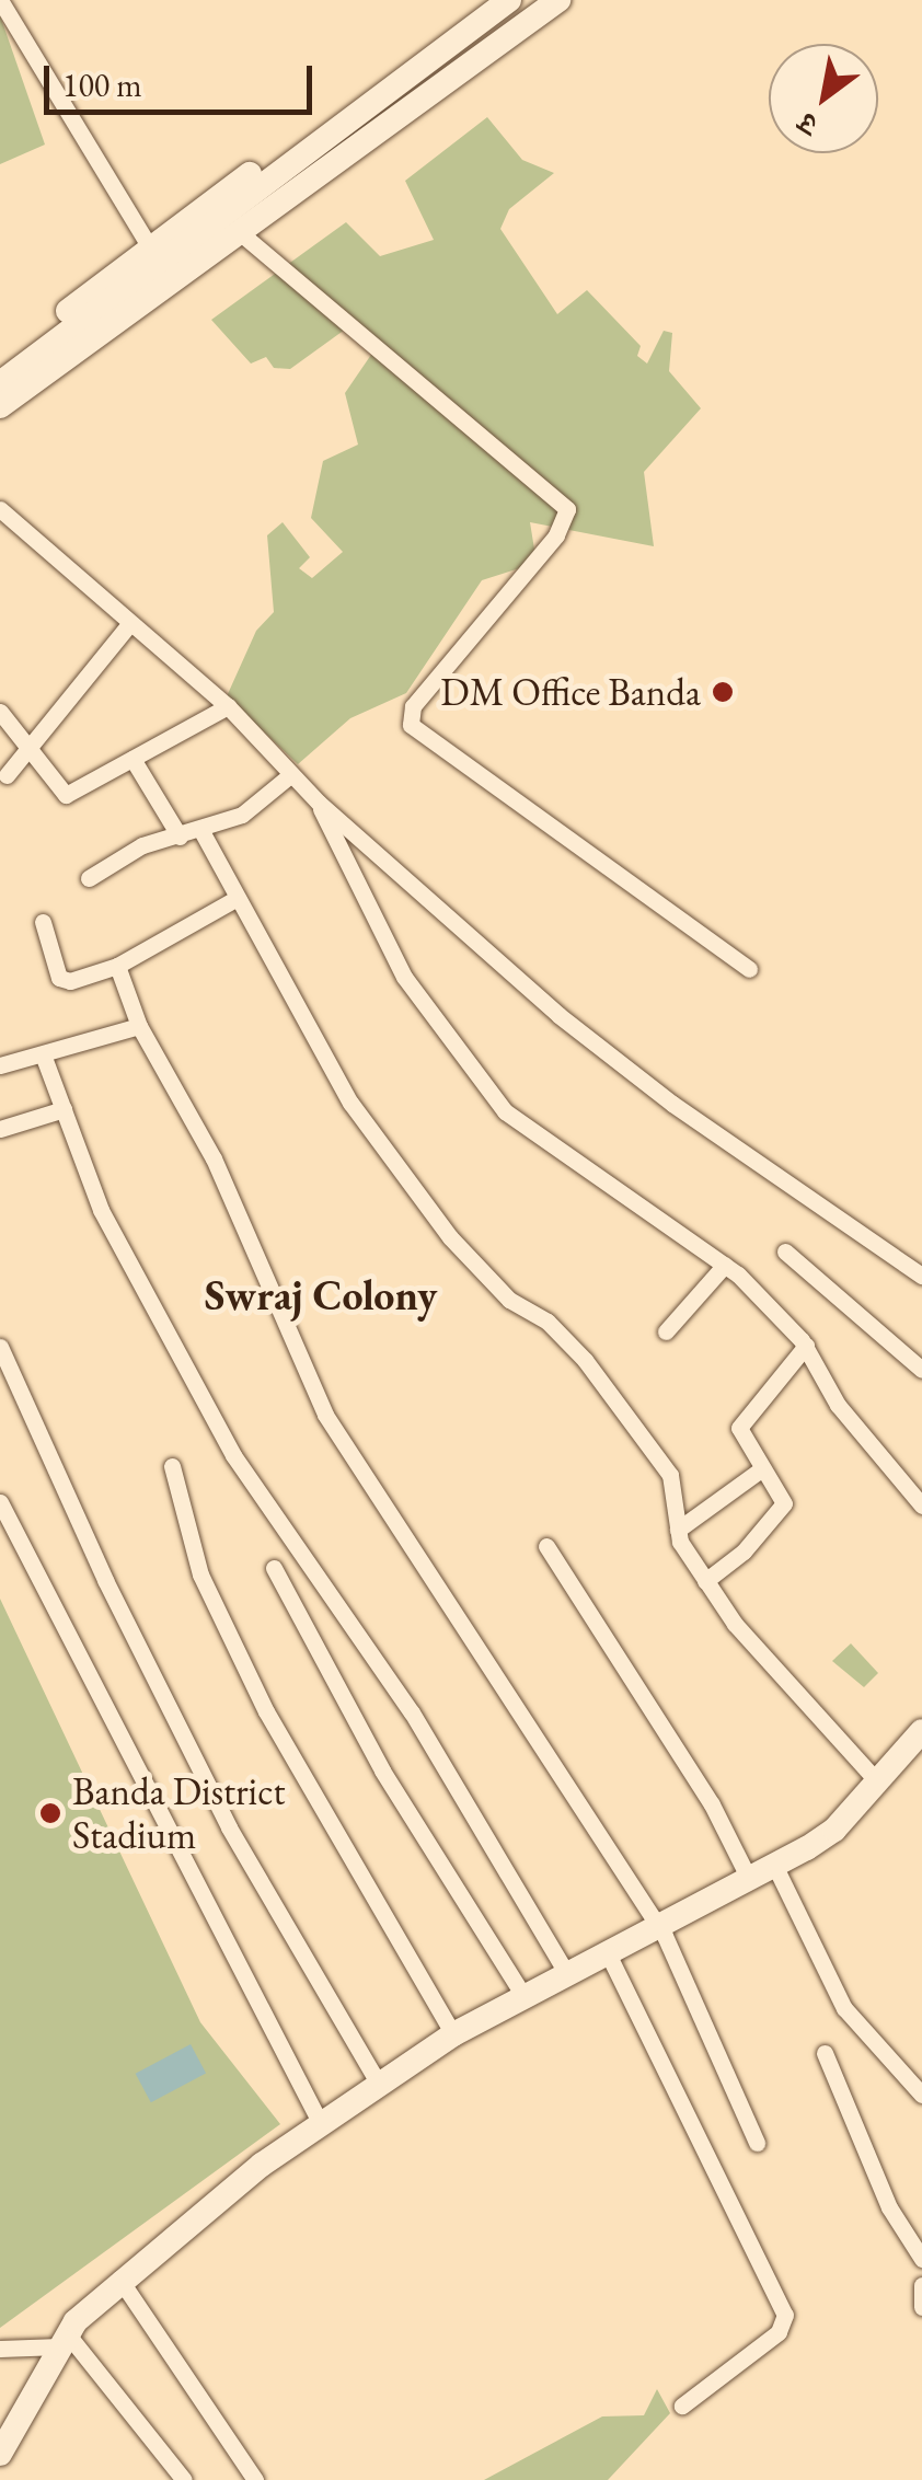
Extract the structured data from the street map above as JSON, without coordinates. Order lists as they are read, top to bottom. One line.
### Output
{"districts":["Swraj Colony"],"places":["DM Office Banda","Banda District Stadium"],"scale_bar":"100 m","north":"bottom left"}
